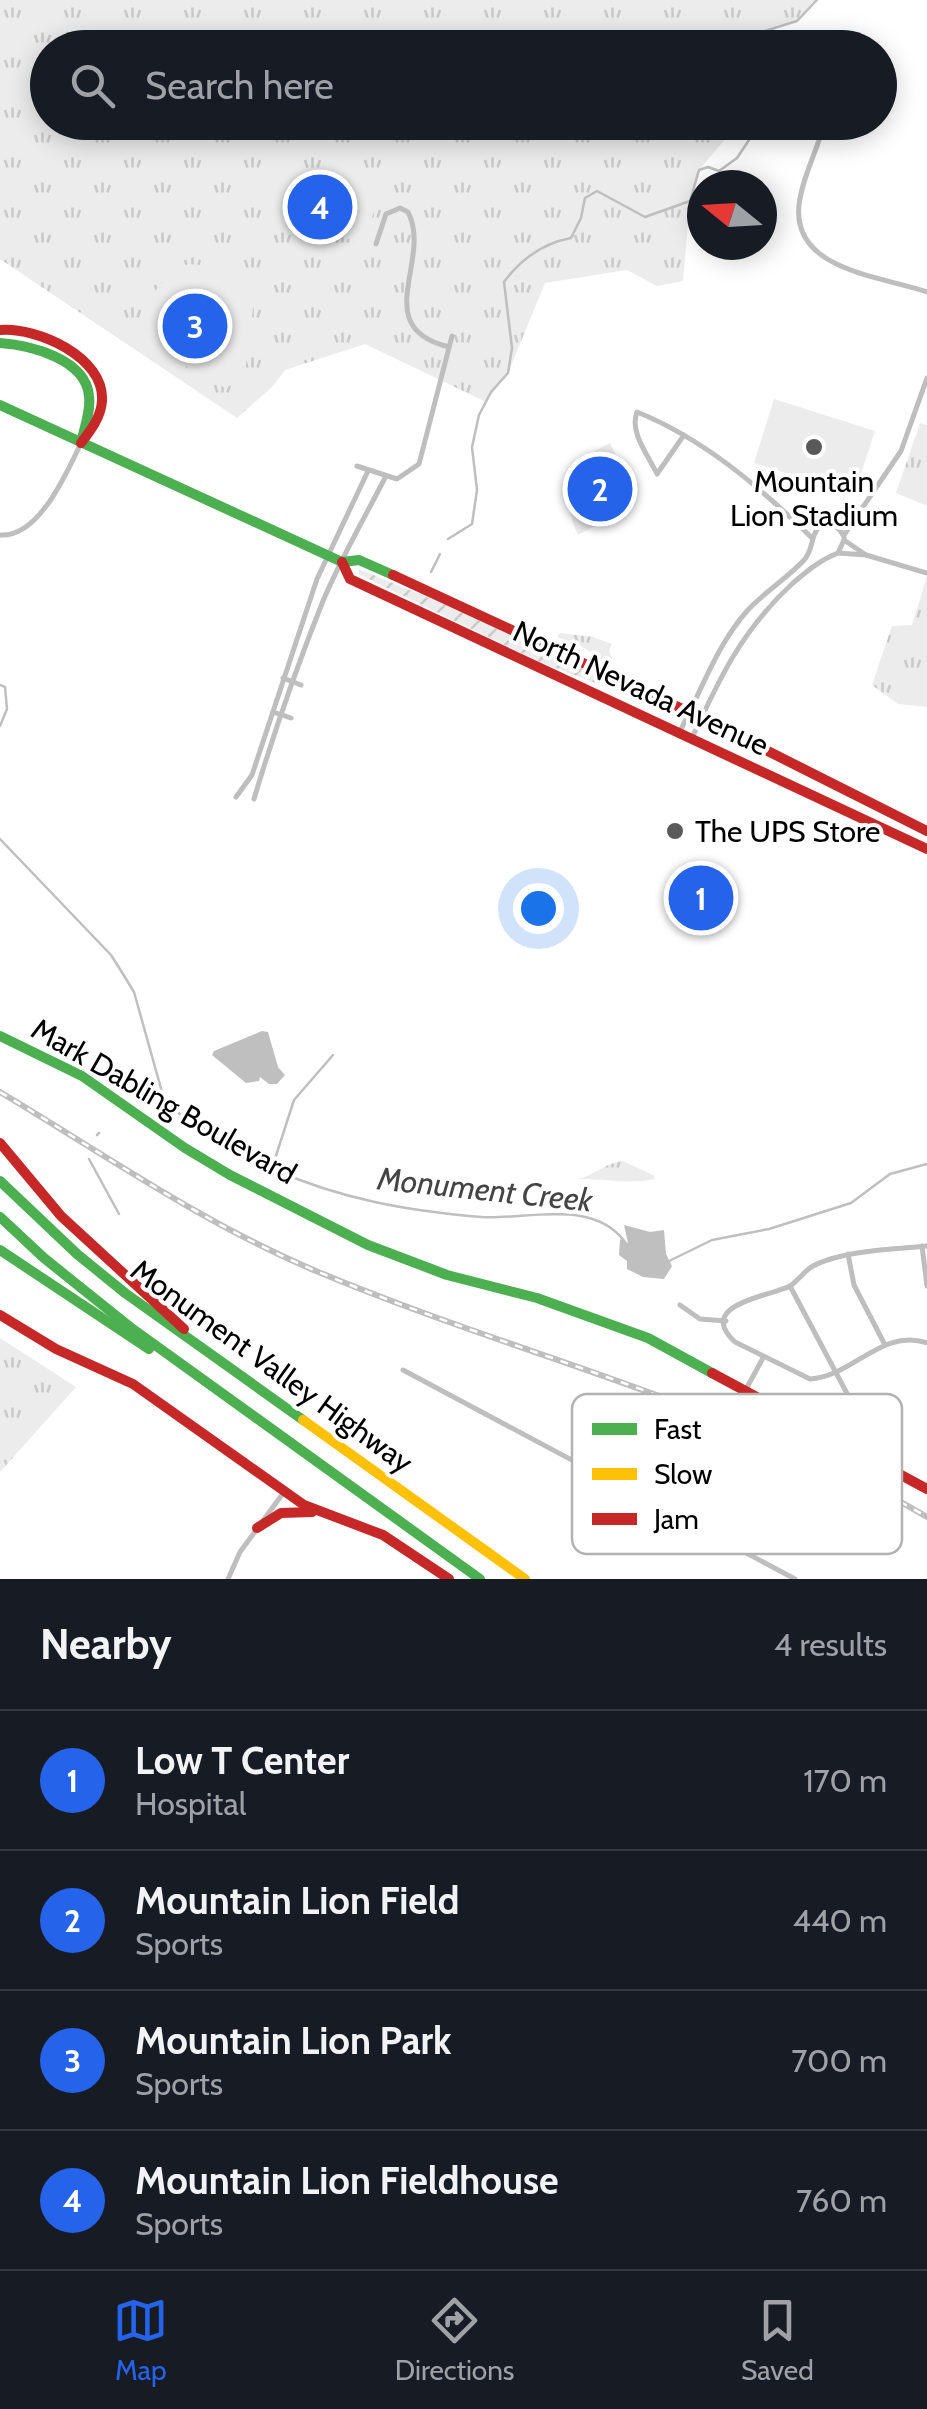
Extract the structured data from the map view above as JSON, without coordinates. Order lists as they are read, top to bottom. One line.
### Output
{"streets":{"main road":["North Nevada Avenue","Mark Dabling Boulevard","Monument Valley Highway"]},"water":["Monument Creek"],"places":["Mountain Lion Stadium","The UPS Store"],"legend":["Fast","Slow","Jam"],"north":"left","page":{"search":"Search here","pins":["4","3","2","1"],"heading":["Nearby","4 results"],"list":[{"mark":"1","name":"Low T Center","note":"Hospital","value":"170 m"},{"mark":"2","name":"Mountain Lion Field","note":"Sports","value":"440 m"},{"mark":"3","name":"Mountain Lion Park","note":"Sports","value":"700 m"},{"mark":"4","name":"Mountain Lion Fieldhouse","note":"Sports","value":"760 m"}],"nav":["Map","Directions","Saved"]}}
